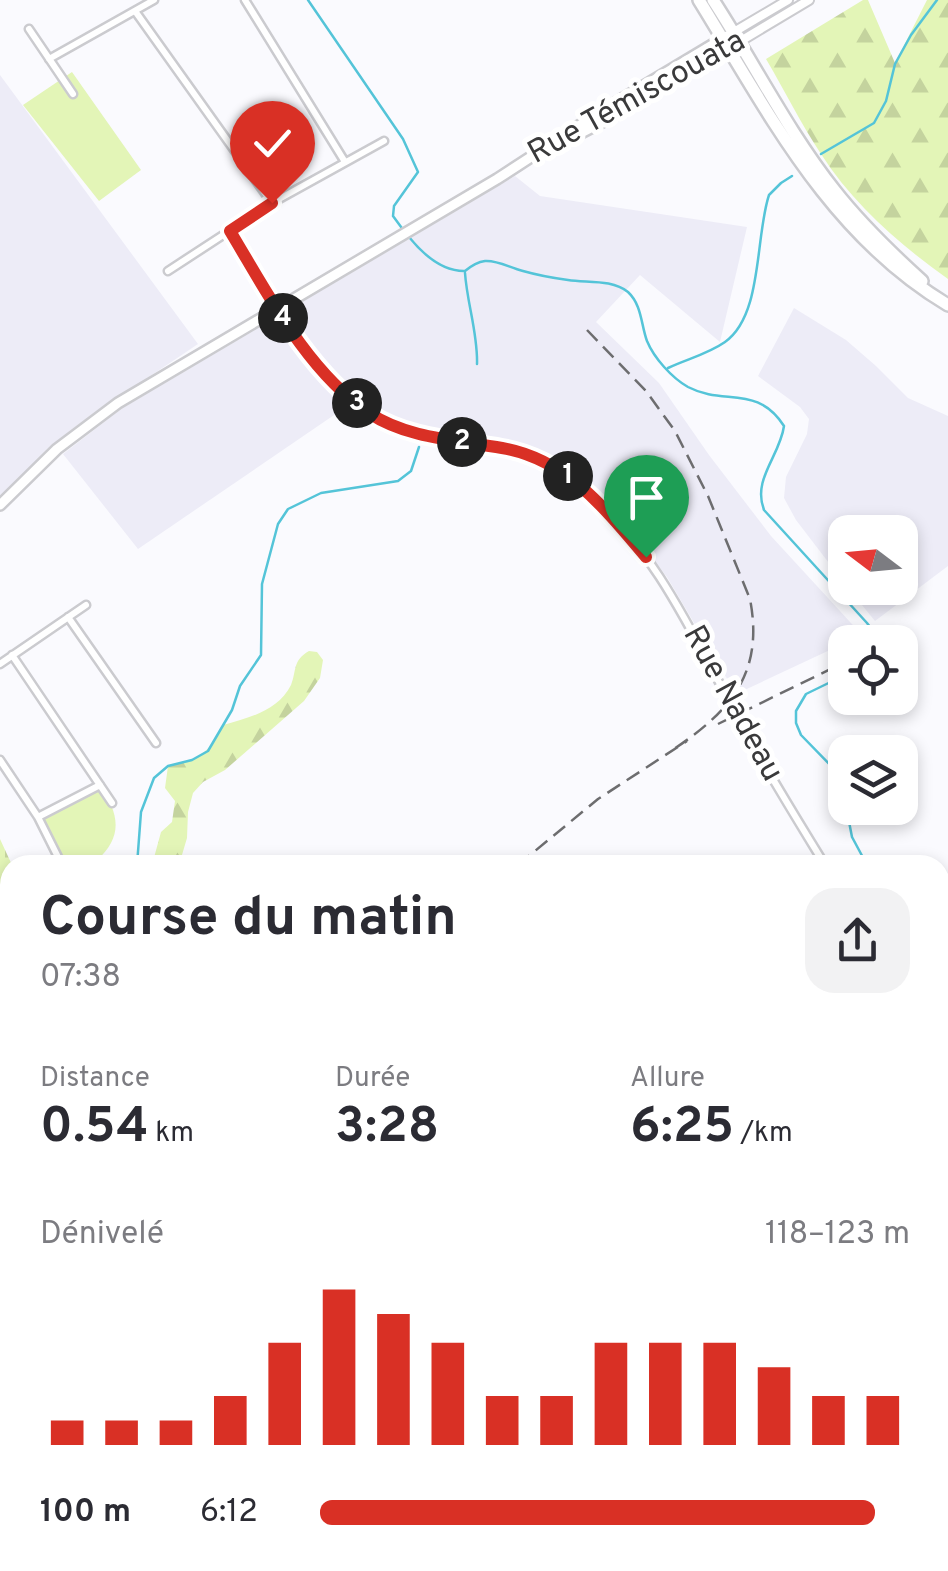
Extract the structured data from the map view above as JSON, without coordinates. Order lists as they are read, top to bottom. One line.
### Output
{"streets":{"main road":["Rue Témiscouata"],"street":["Rue Nadeau"]},"crossings":[["Rue Témiscouata","Rue Nadeau"]],"north":"left","page":{"pins":["4","3","2","1"],"heading":["Course du matin","07:38"],"stats":[["Distance","0.54 km"],["Durée","3:28"],["Allure","6:25 /km"]],"chart":["Dénivelé","118–123 m"],"list":[{"name":"100 m","note":"6:12"}]}}
